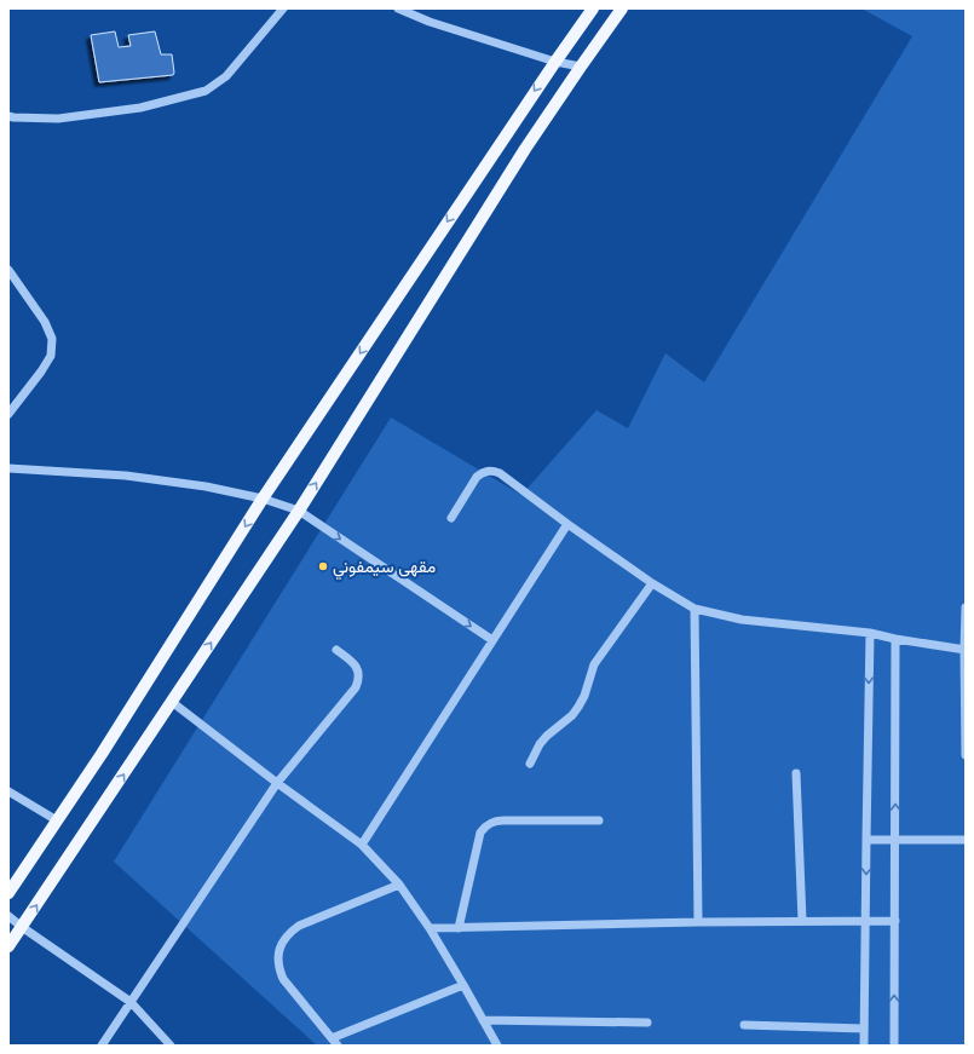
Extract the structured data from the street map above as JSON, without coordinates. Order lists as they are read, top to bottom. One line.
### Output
{"places":["مقهى سيمفوني"]}
